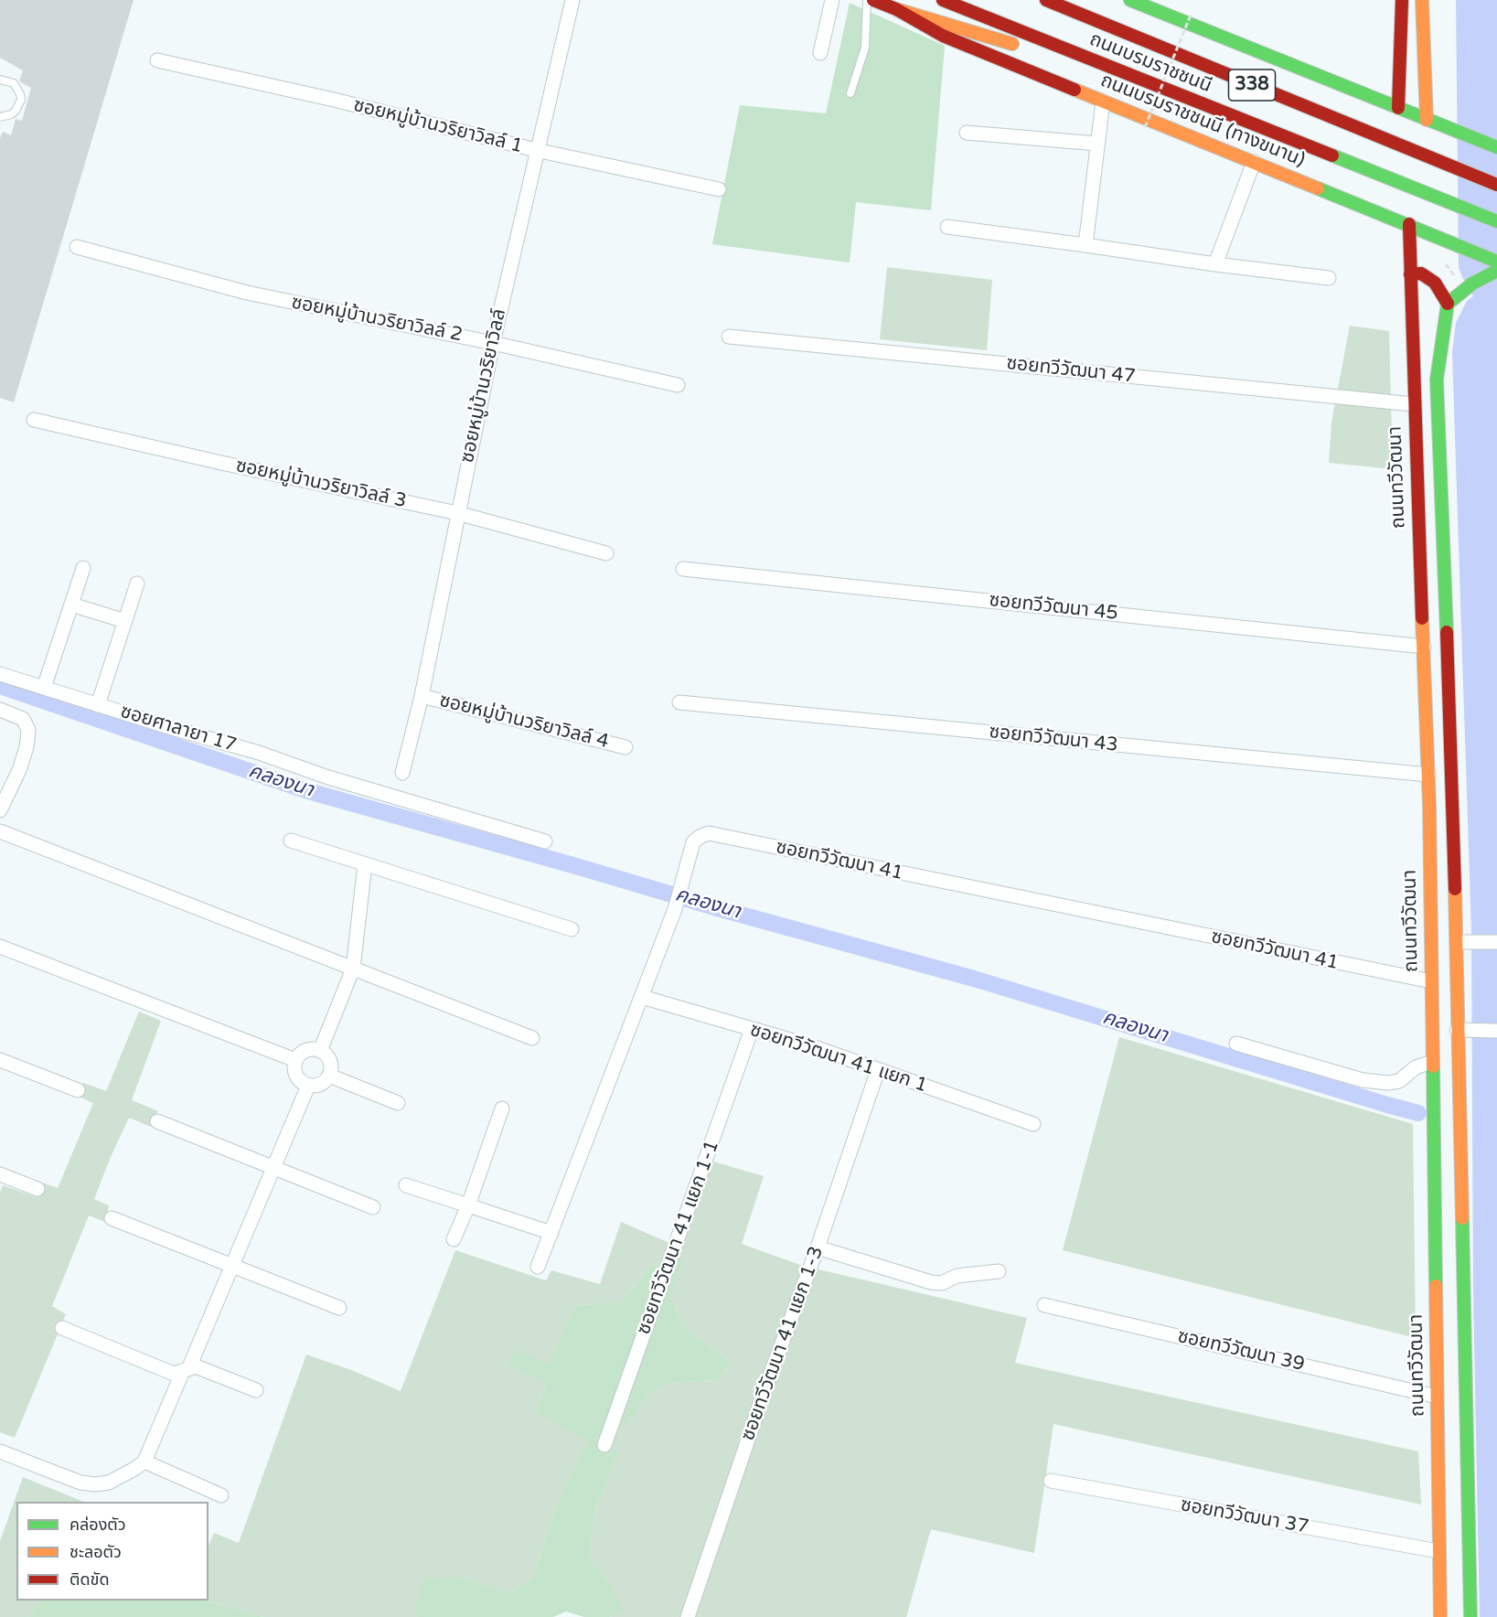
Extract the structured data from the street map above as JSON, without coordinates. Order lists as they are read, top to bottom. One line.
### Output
{"streets":{"main road":["ถนนบรมราชชนนี","338","ถนนบรมราชชนนี (ทางขนาน)","ถนนทวีวัฒนา"],"street":["ซอยหมู่บ้านวริยาวิลล์ 1","ซอยหมู่บ้านวริยาวิลล์ 2","ซอยทวีวัฒนา 47","ซอยหมู่บ้านวริยาวิลล์","ซอยหมู่บ้านวริยาวิลล์ 3","ซอยทวีวัฒนา 45","ซอยหมู่บ้านวริยาวิลล์ 4","ซอยศาลายา 17","ซอยทวีวัฒนา 43","ซอยทวีวัฒนา 41","ซอยทวีวัฒนา 41 แยก 1","ซอยทวีวัฒนา 41 แยก 1-1","ซอยทวีวัฒนา 41 แยก 1-3","ซอยทวีวัฒนา 39","ซอยทวีวัฒนา 37"]},"crossings":[["ถนนบรมราชชนนี (ทางขนาน)","ถนนทวีวัฒนา"],["ซอยหมู่บ้านวริยาวิลล์ 1","ซอยหมู่บ้านวริยาวิลล์"],["ซอยหมู่บ้านวริยาวิลล์ 2","ซอยหมู่บ้านวริยาวิลล์"],["ซอยทวีวัฒนา 47","ถนนทวีวัฒนา"],["ซอยหมู่บ้านวริยาวิลล์","ซอยหมู่บ้านวริยาวิลล์ 3"],["ซอยหมู่บ้านวริยาวิลล์","ซอยหมู่บ้านวริยาวิลล์ 4"],["ถนนทวีวัฒนา","ซอยทวีวัฒนา 45"],["ถนนทวีวัฒนา","ซอยทวีวัฒนา 43"],["ถนนทวีวัฒนา","ซอยทวีวัฒนา 41"],["ถนนทวีวัฒนา","ซอยทวีวัฒนา 39"],["ถนนทวีวัฒนา","ซอยทวีวัฒนา 37"],["ซอยทวีวัฒนา 41","ซอยทวีวัฒนา 41 แยก 1"],["ซอยทวีวัฒนา 41 แยก 1","ซอยทวีวัฒนา 41 แยก 1-1"],["ซอยทวีวัฒนา 41 แยก 1","ซอยทวีวัฒนา 41 แยก 1-3"]],"water":["คลองนา"],"legend":["คล่องตัว","ชะลอตัว","ติดขัด"]}
